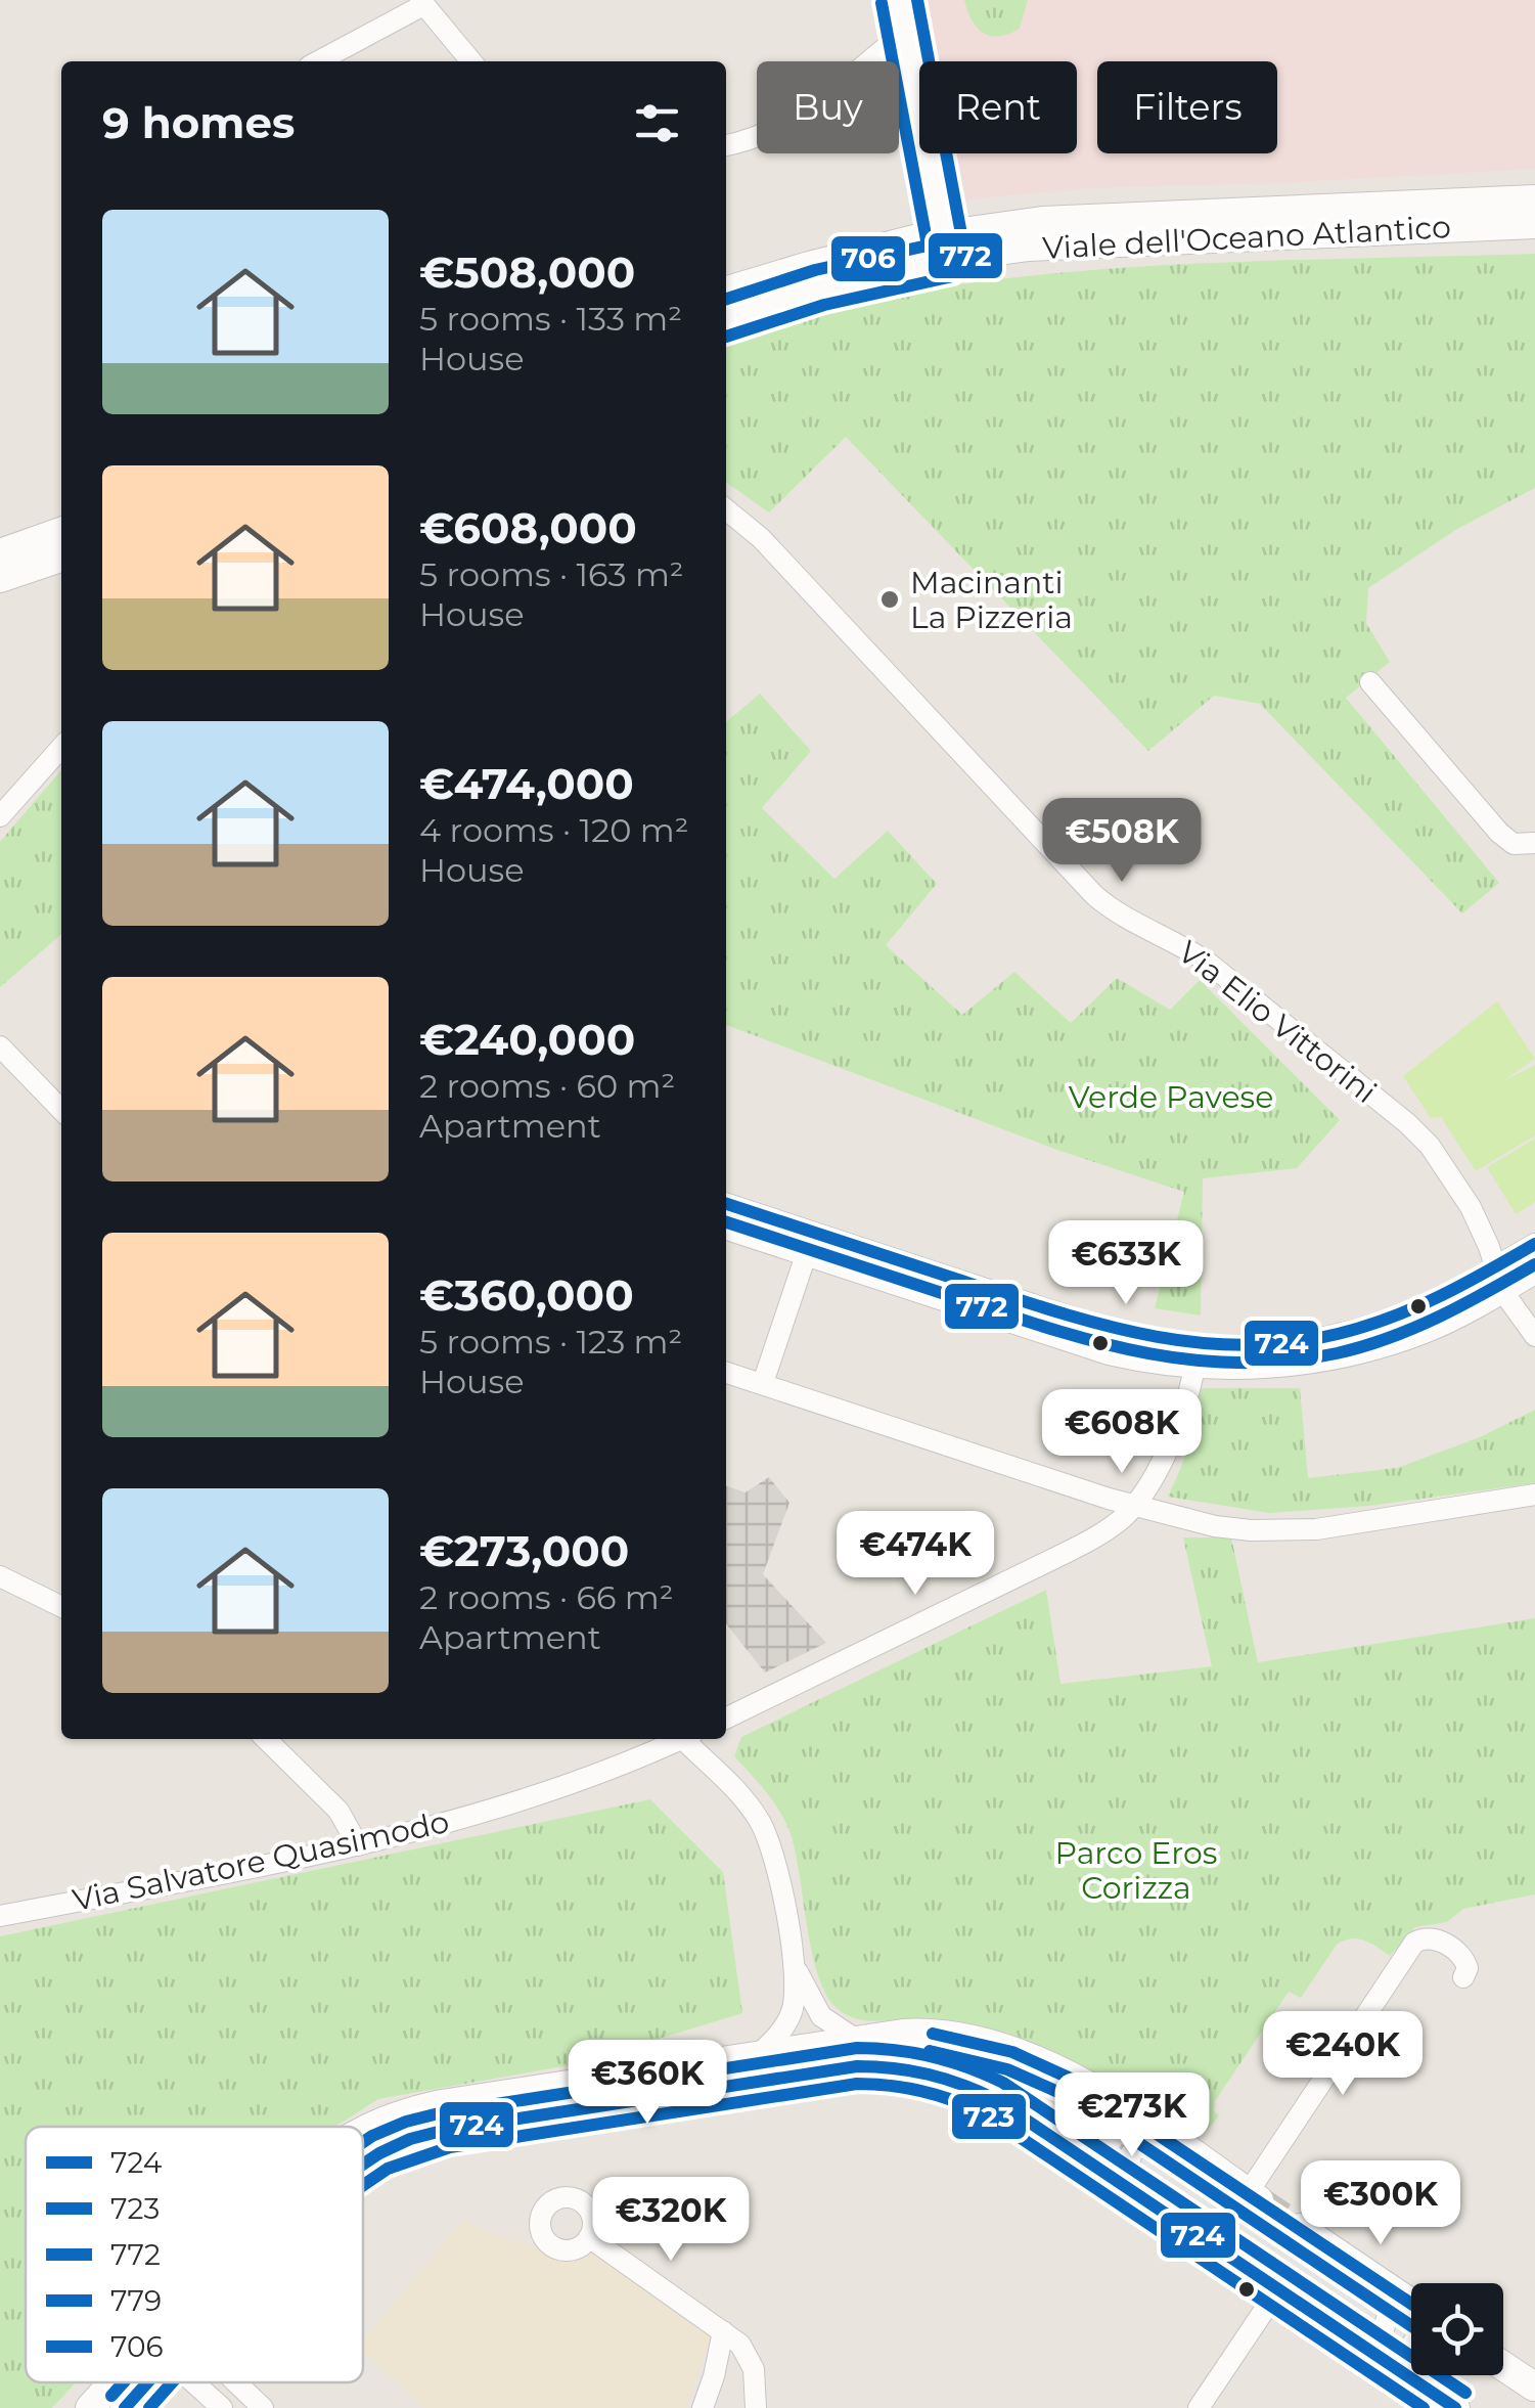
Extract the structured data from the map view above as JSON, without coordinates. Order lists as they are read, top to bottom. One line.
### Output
{"streets":{"street":["Viale dell'Oceano Atlantico","Via Elio Vittorini","Via Salvatore Quasimodo"]},"parks":["Verde Pavese","Parco Eros Corizza"],"places":["Macinanti La Pizzeria"],"lines":["transit line 772","transit line 706","transit line 724","transit line 779","transit line 723"],"legend":["724","723","772","779","706"],"page":{"chip":["Buy","Rent","Filters"],"heading":"9 homes","list":[{"name":"€508,000","note":"5 rooms · 133 m² · House"},{"name":"€608,000","note":"5 rooms · 163 m² · House"},{"name":"€474,000","note":"4 rooms · 120 m² · House"},{"name":"€240,000","note":"2 rooms · 60 m² · Apartment"},{"name":"€360,000","note":"5 rooms · 123 m² · House"},{"name":"€273,000","note":"2 rooms · 66 m² · Apartment"}],"price":["€508K","€633K","€608K","€474K","€240K","€360K","€273K","€300K","€320K"]}}
